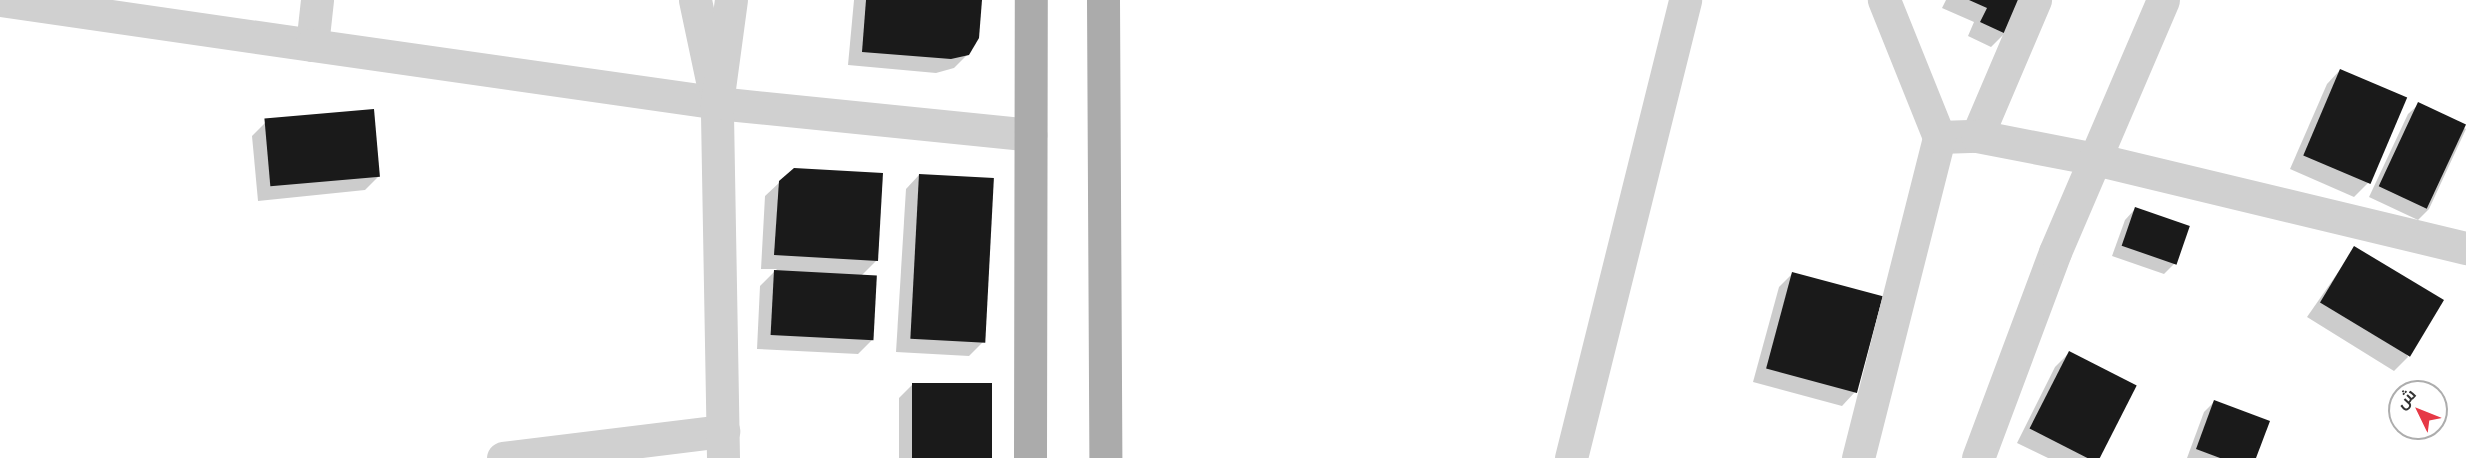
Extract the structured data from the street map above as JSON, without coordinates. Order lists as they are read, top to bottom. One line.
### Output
{"north":"top left"}
